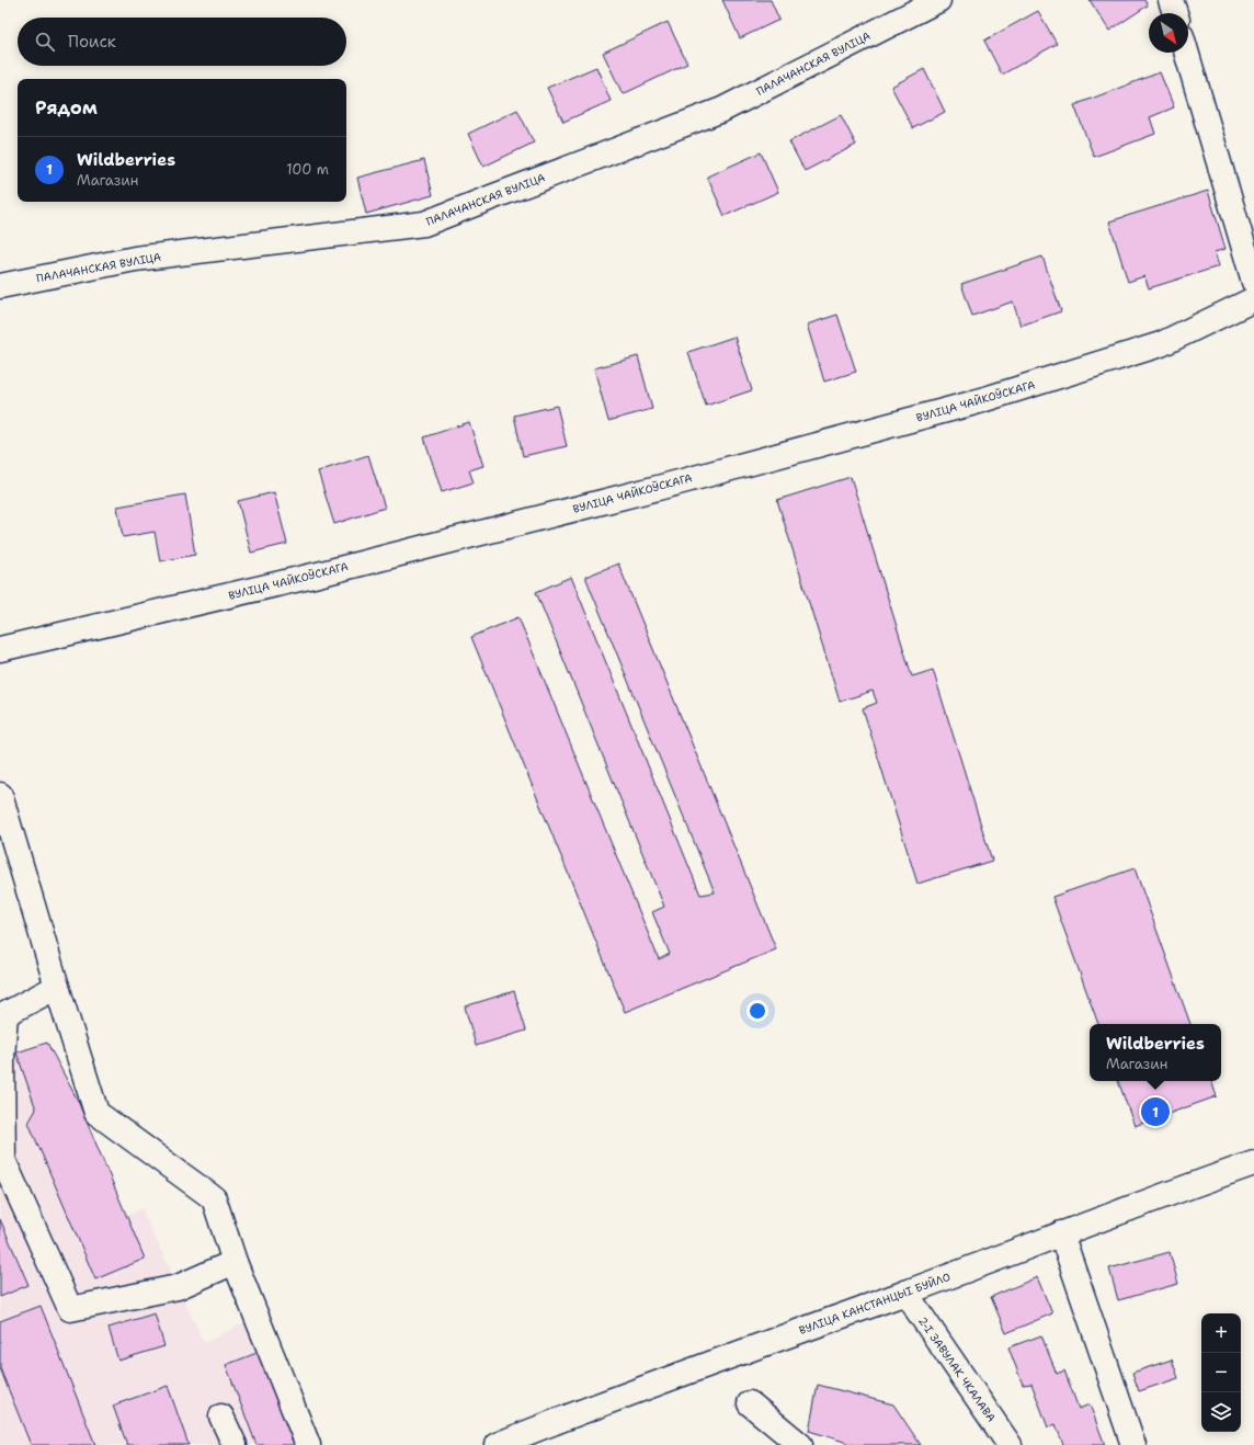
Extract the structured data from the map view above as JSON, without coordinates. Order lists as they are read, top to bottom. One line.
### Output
{"streets":{"street":["ПАЛАЧАНСКАЯ ВУЛІЦА","ВУЛІЦА ЧАЙКОЎСКАГА","ВУЛІЦА КАНСТАНЦЫІ БУЙЛО","2-І ЗАВУЛАК ЧКАЛАВА"]},"crossings":[["ВУЛІЦА КАНСТАНЦЫІ БУЙЛО","2-І ЗАВУЛАК ЧКАЛАВА"]],"north":"bottom right","page":{"search":"Поиск","heading":"Рядом","list":[{"mark":"1","name":"Wildberries","note":"Магазин","value":"100 m"}],"popup":["Wildberries","Магазин"],"pins":"1","map_buttons":["+","−"]}}
